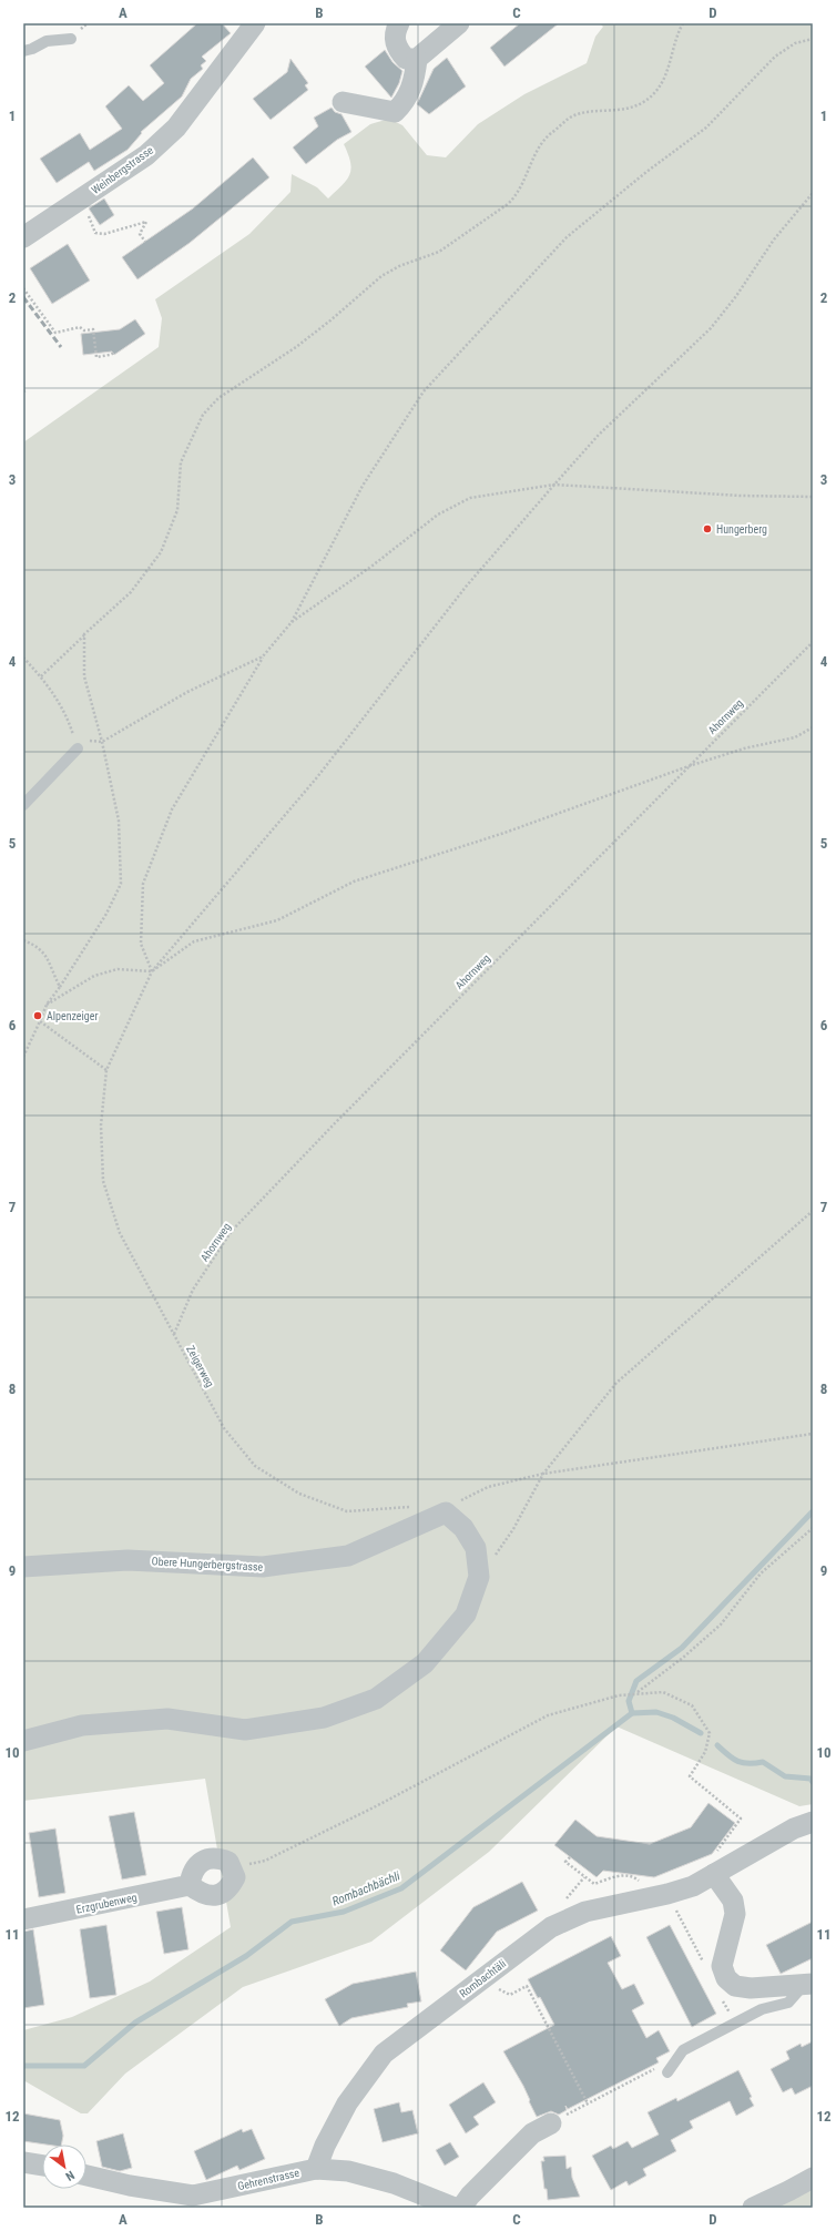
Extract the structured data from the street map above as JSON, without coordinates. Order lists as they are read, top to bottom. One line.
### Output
{"streets":{"street":["Weinbergstrasse","Obere Hungerbergstrasse","Erzgrubenweg","Rombachtäli","Gehrenstrasse"],"path":["Ahornweg","Zeigerweg"]},"crossings":[["Ahornweg","Zeigerweg"],["Rombachtäli","Gehrenstrasse"]],"water":["Rombachbächli"],"places":["Hungerberg","Alpenzeiger"],"north":"bottom right","grid":{"columns":["A","B","C","D"],"rows":["1","2","3","4","5","6","7","8","9","10","11","12"]}}
